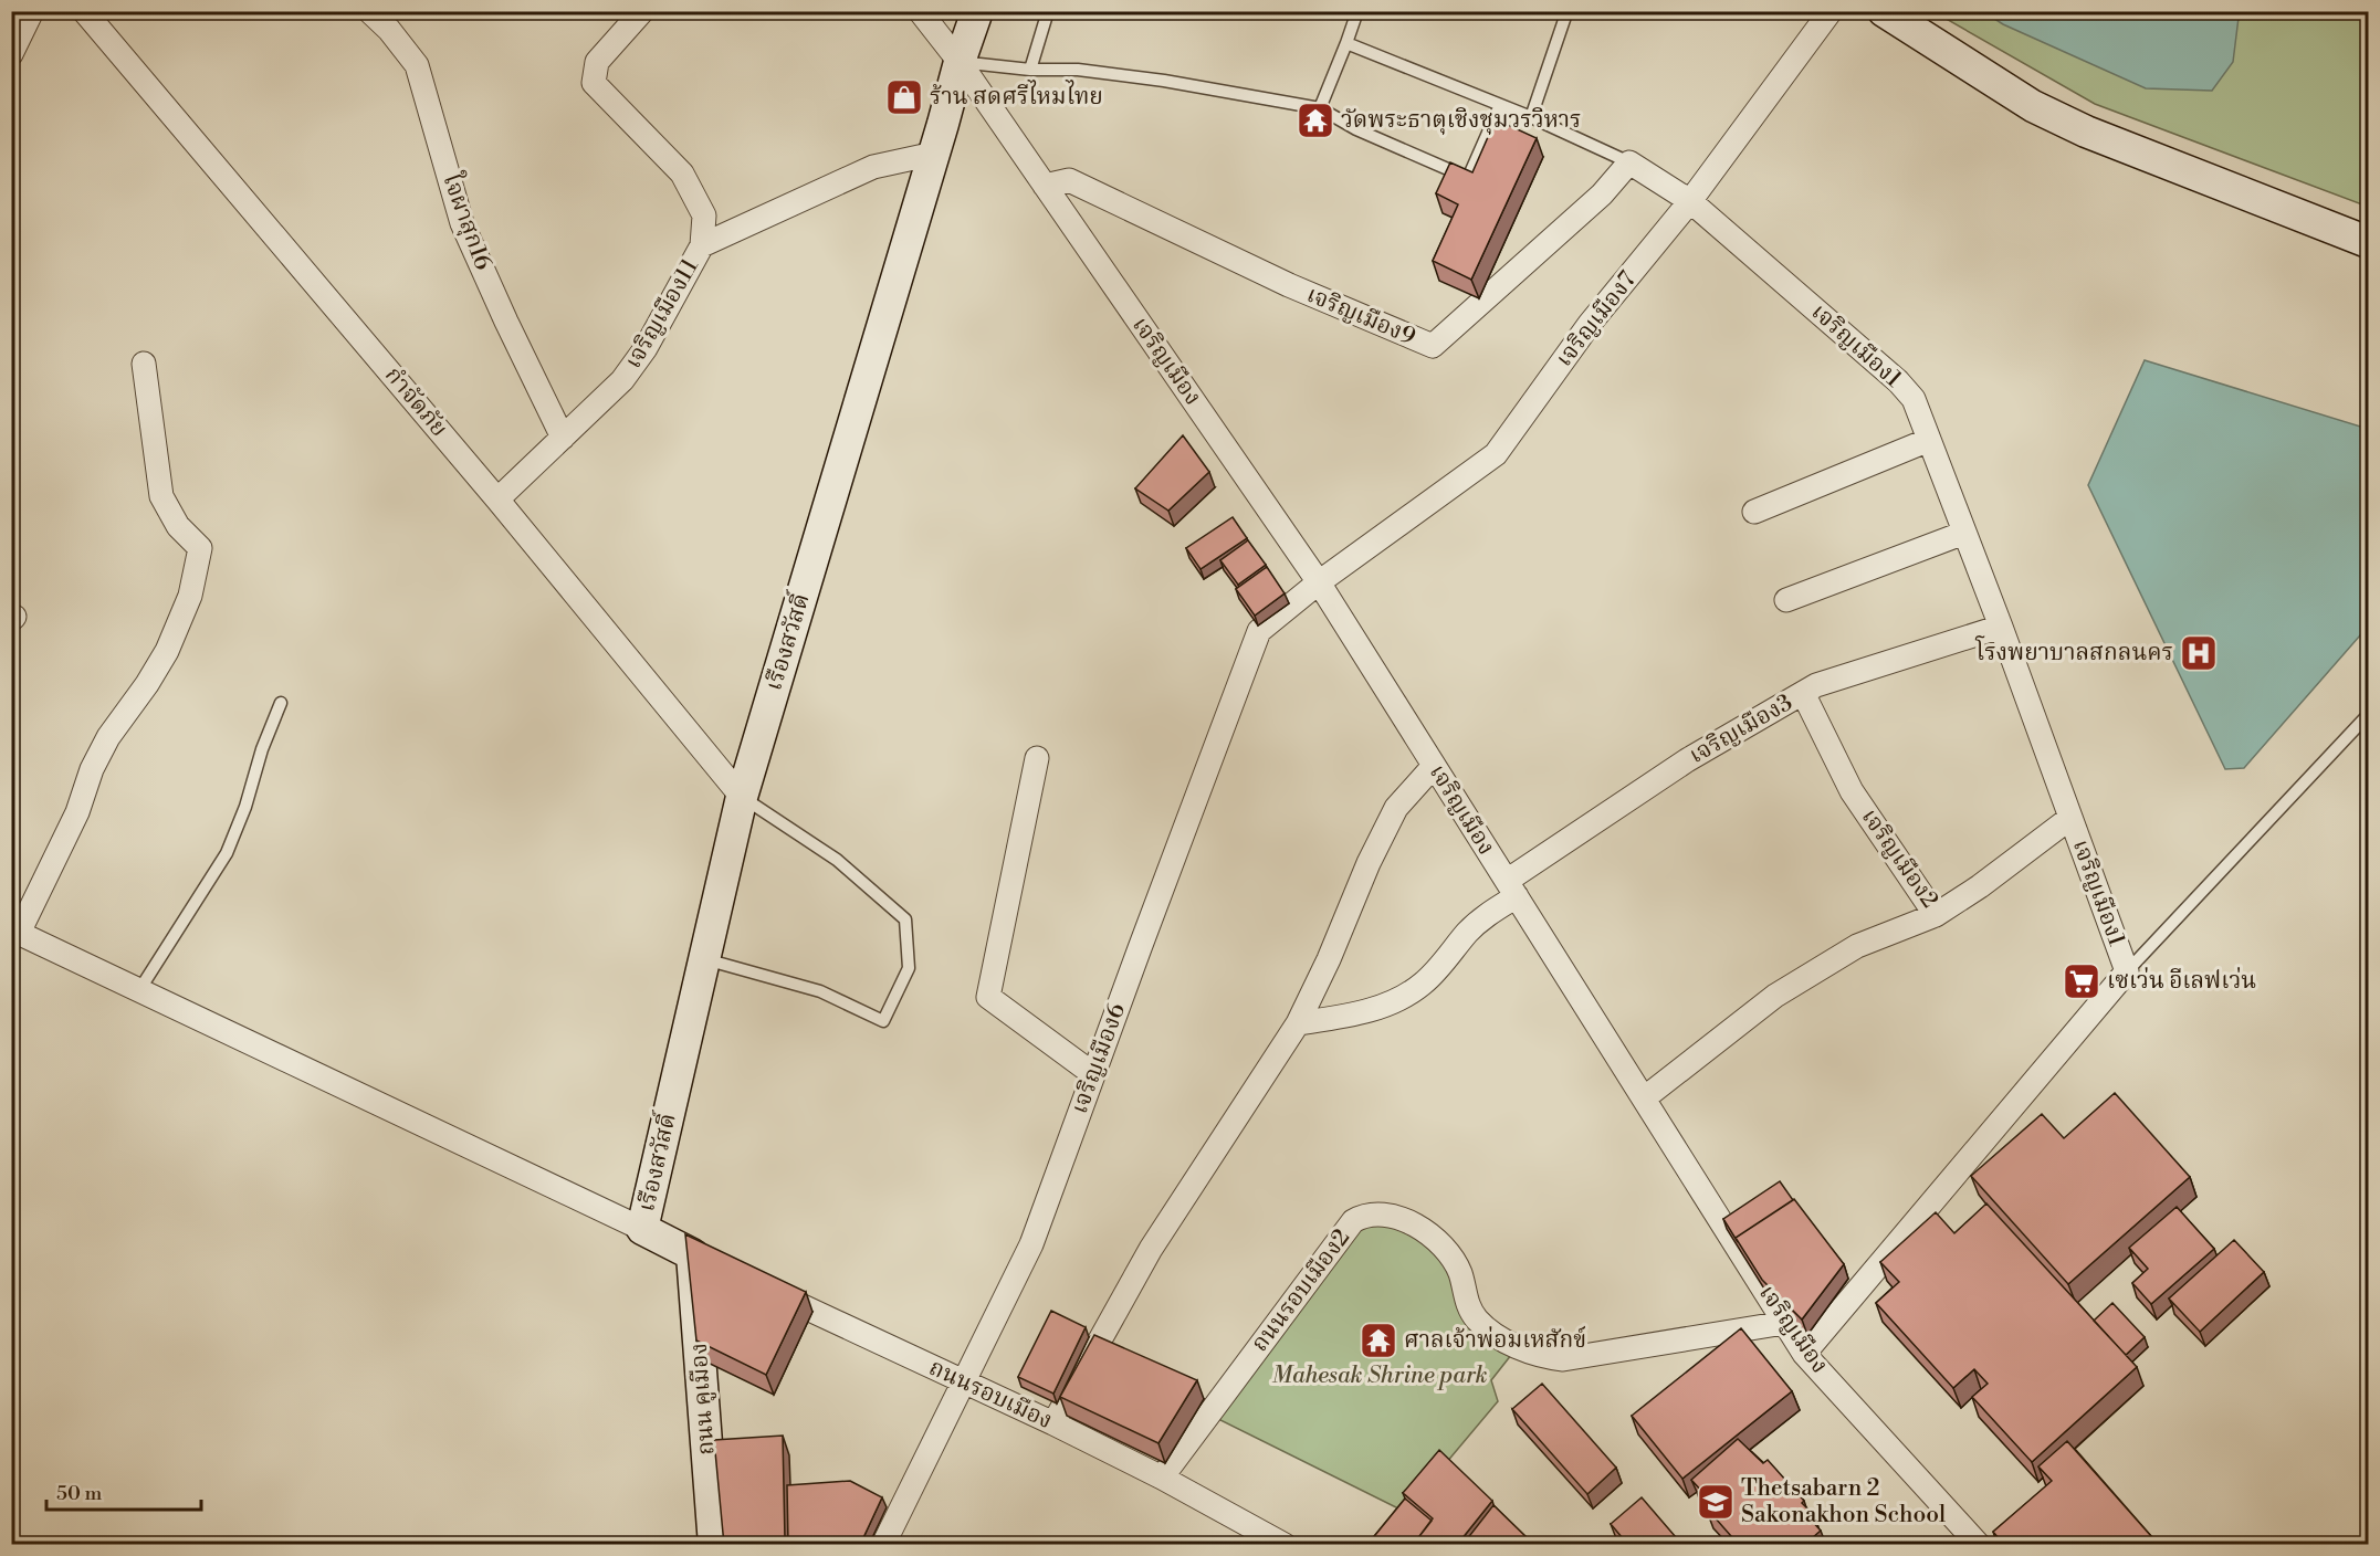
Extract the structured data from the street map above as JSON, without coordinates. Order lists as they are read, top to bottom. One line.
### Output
{"streets":{"street":["ใจผาสุก16","เจริญเมือง11","เจริญเมือง9","เจริญเมือง7","เจริญเมือง1","เจริญเมือง","กำจัดภัย","เรืองสวัสดิ์","เจริญเมือง3","เจริญเมือง2","เจริญเมือง6","ถนนรอบเมือง2","ถนนรอบเมือง","ถนน คูเมือง"]},"crossings":[["ใจผาสุก16","เจริญเมือง11"],["เจริญเมือง11","กำจัดภัย"],["เจริญเมือง11","เรืองสวัสดิ์"],["เจริญเมือง9","เจริญเมือง1"],["เจริญเมือง9","เจริญเมือง"],["เจริญเมือง7","เจริญเมือง1"],["เจริญเมือง7","เจริญเมือง"],["เจริญเมือง7","เจริญเมือง6"],["เจริญเมือง1","เจริญเมือง"],["เจริญเมือง1","เจริญเมือง3"],["เจริญเมือง1","เจริญเมือง2"],["เจริญเมือง","เรืองสวัสดิ์"],["เจริญเมือง","เจริญเมือง3"],["เจริญเมือง","เจริญเมือง6"],["เจริญเมือง","ถนนรอบเมือง2"],["กำจัดภัย","เรืองสวัสดิ์"],["เรืองสวัสดิ์","ถนน คูเมือง"],["เจริญเมือง3","เจริญเมือง2"],["เจริญเมือง6","ถนนรอบเมือง"],["ถนนรอบเมือง2","ถนนรอบเมือง"]],"parks":["Mahesak Shrine park"],"places":{"shop":["ร้าน สดศรีไหมไทย"],"temple":["วัดพระธาตุเชิงชุมวรวิหาร","ศาลเจ้าพ่อมเหสักข์"],"hospital":["โรงพยาบาลสกลนคร"],"supermarket":["เซเว่น อีเลฟเว่น"],"school or university":["Thetsabarn 2 Sakonakhon School"]},"scale_bar":"50 m"}
